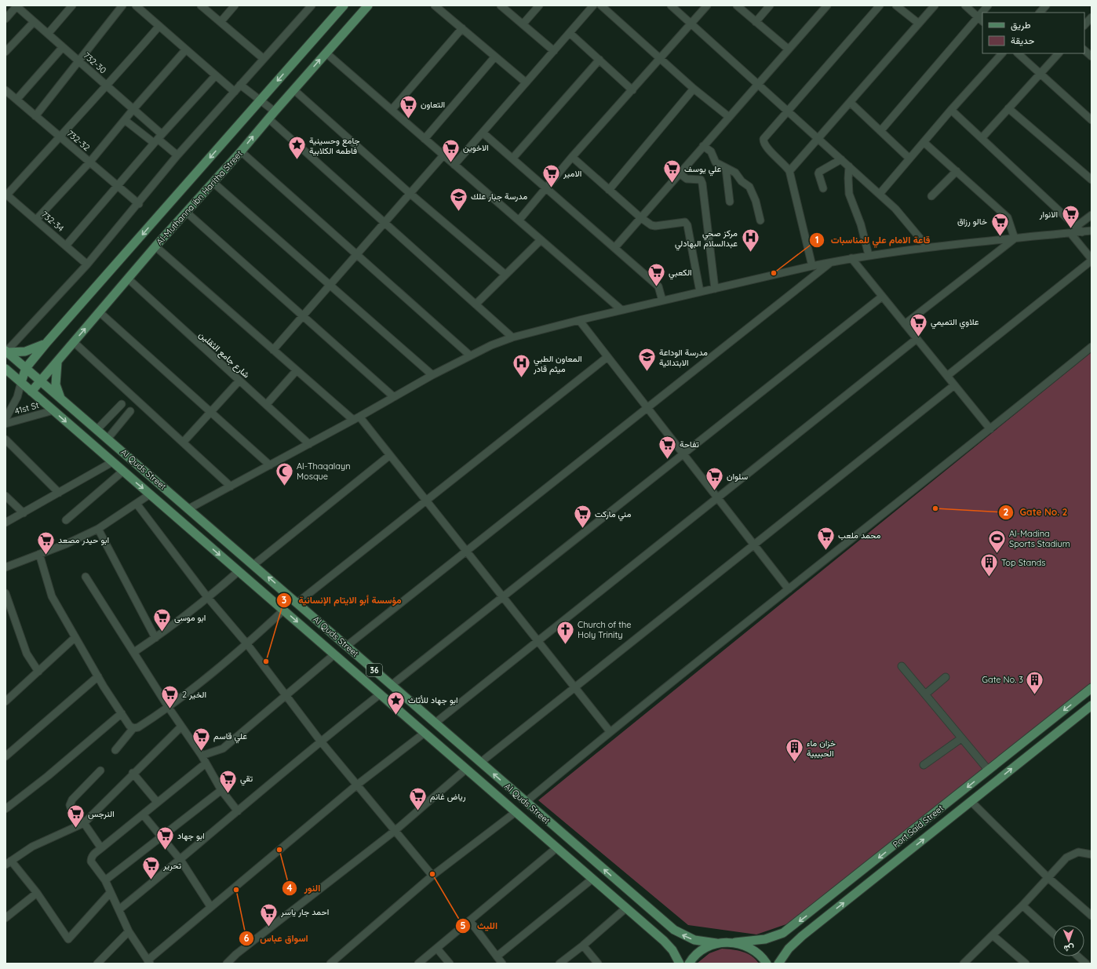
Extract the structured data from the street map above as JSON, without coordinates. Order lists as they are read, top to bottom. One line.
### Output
{"streets":{"main road":["Al-Muthanna ibn Haritha Street","Al Quds Street","36","Port Said Street"],"street":["732-30","732-32","732-34","شارع جامع الثقلين","41st St"]},"crossings":[["Al-Muthanna ibn Haritha Street","شارع جامع الثقلين"],["Al-Muthanna ibn Haritha Street","41st St"],["Al-Muthanna ibn Haritha Street","Al Quds Street"],["41st St","Al Quds Street"],["Al Quds Street","Port Said Street"]],"places":{"supermarket":["التعاون","الاخوين","علي يوسف","الامير","الانوار","خالو رزاق","الكعبي","علاوي التميمي","تفاحة","سلوان","مني ماركت","محمد ملعب","ابو حيدر مصعد","ابو موسى","الخير 2","علي قاسم","تقي","رياض غانم","النرجس","ابو جهاد","تحرير","احمد جار ياسر"],"place":["جامع وحسينية فاطمه الكلابية","ابو جهاد للأثاث"],"school or university":["مدرسة جبار علك","مدرسة الوداعة الابتدائية"],"hospital":["مركز صحي عبدالسلام البهادلي","المعاون الطبي ميثم قادر"],"other":["قاعة الامام علي للمناسبات","Gate No. 2","مؤسسة أبو الايتام الإنسانية","النور","الليث","اسواق عباس"],"mosque":["Al-Thaqalayn Mosque"],"sports":["Al-Madina Sports Stadium"],"building":["Top Stands","Gate No. 3","خزان ماء الحبيبية"],"church":["Church of the Holy Trinity"]},"legend":["طريق","حديقة"],"north":"bottom"}
